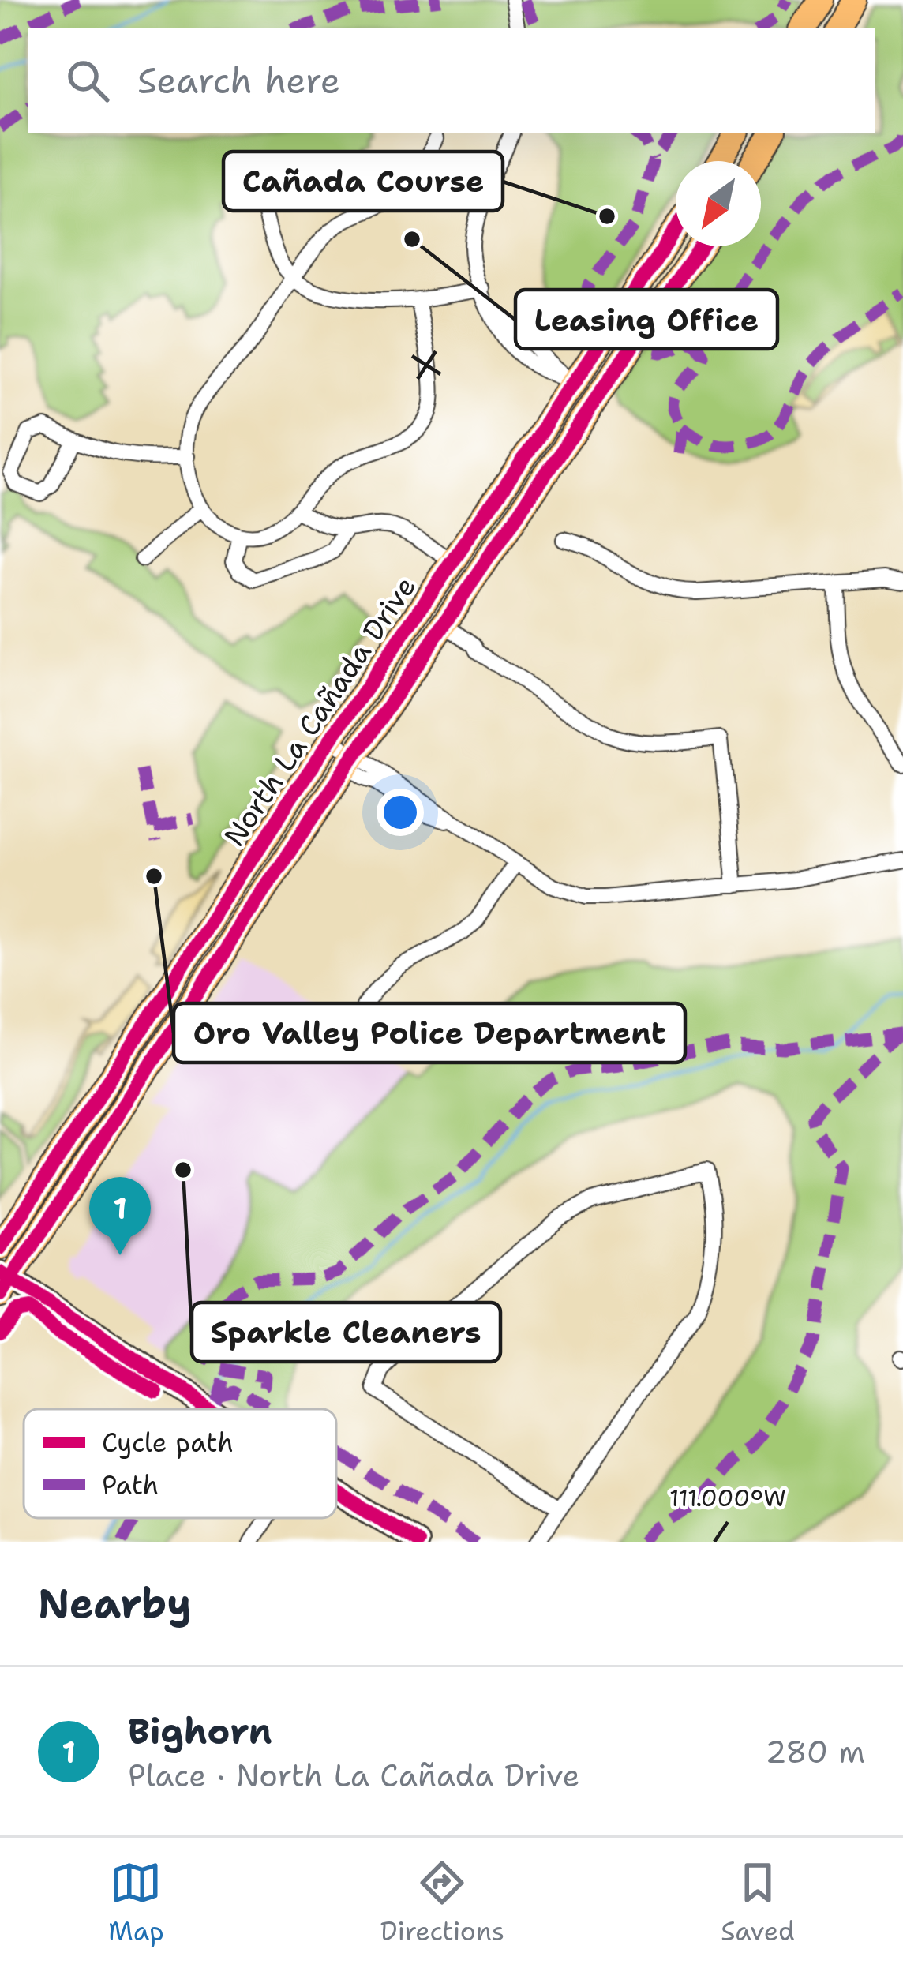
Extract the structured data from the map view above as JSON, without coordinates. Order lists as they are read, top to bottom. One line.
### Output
{"streets":{"main road":["North La Cañada Drive"]},"places":["Cañada Course","Leasing Office","Oro Valley Police Department","Sparkle Cleaners"],"legend":["Cycle path","Path"],"north":"bottom left","page":{"search":"Search here","pins":"1","heading":"Nearby","list":[{"mark":"1","name":"Bighorn","note":"Place · North La Cañada Drive","value":"280 m"}],"nav":["Map","Directions","Saved"]},"coordinates":["111.000°W"]}
